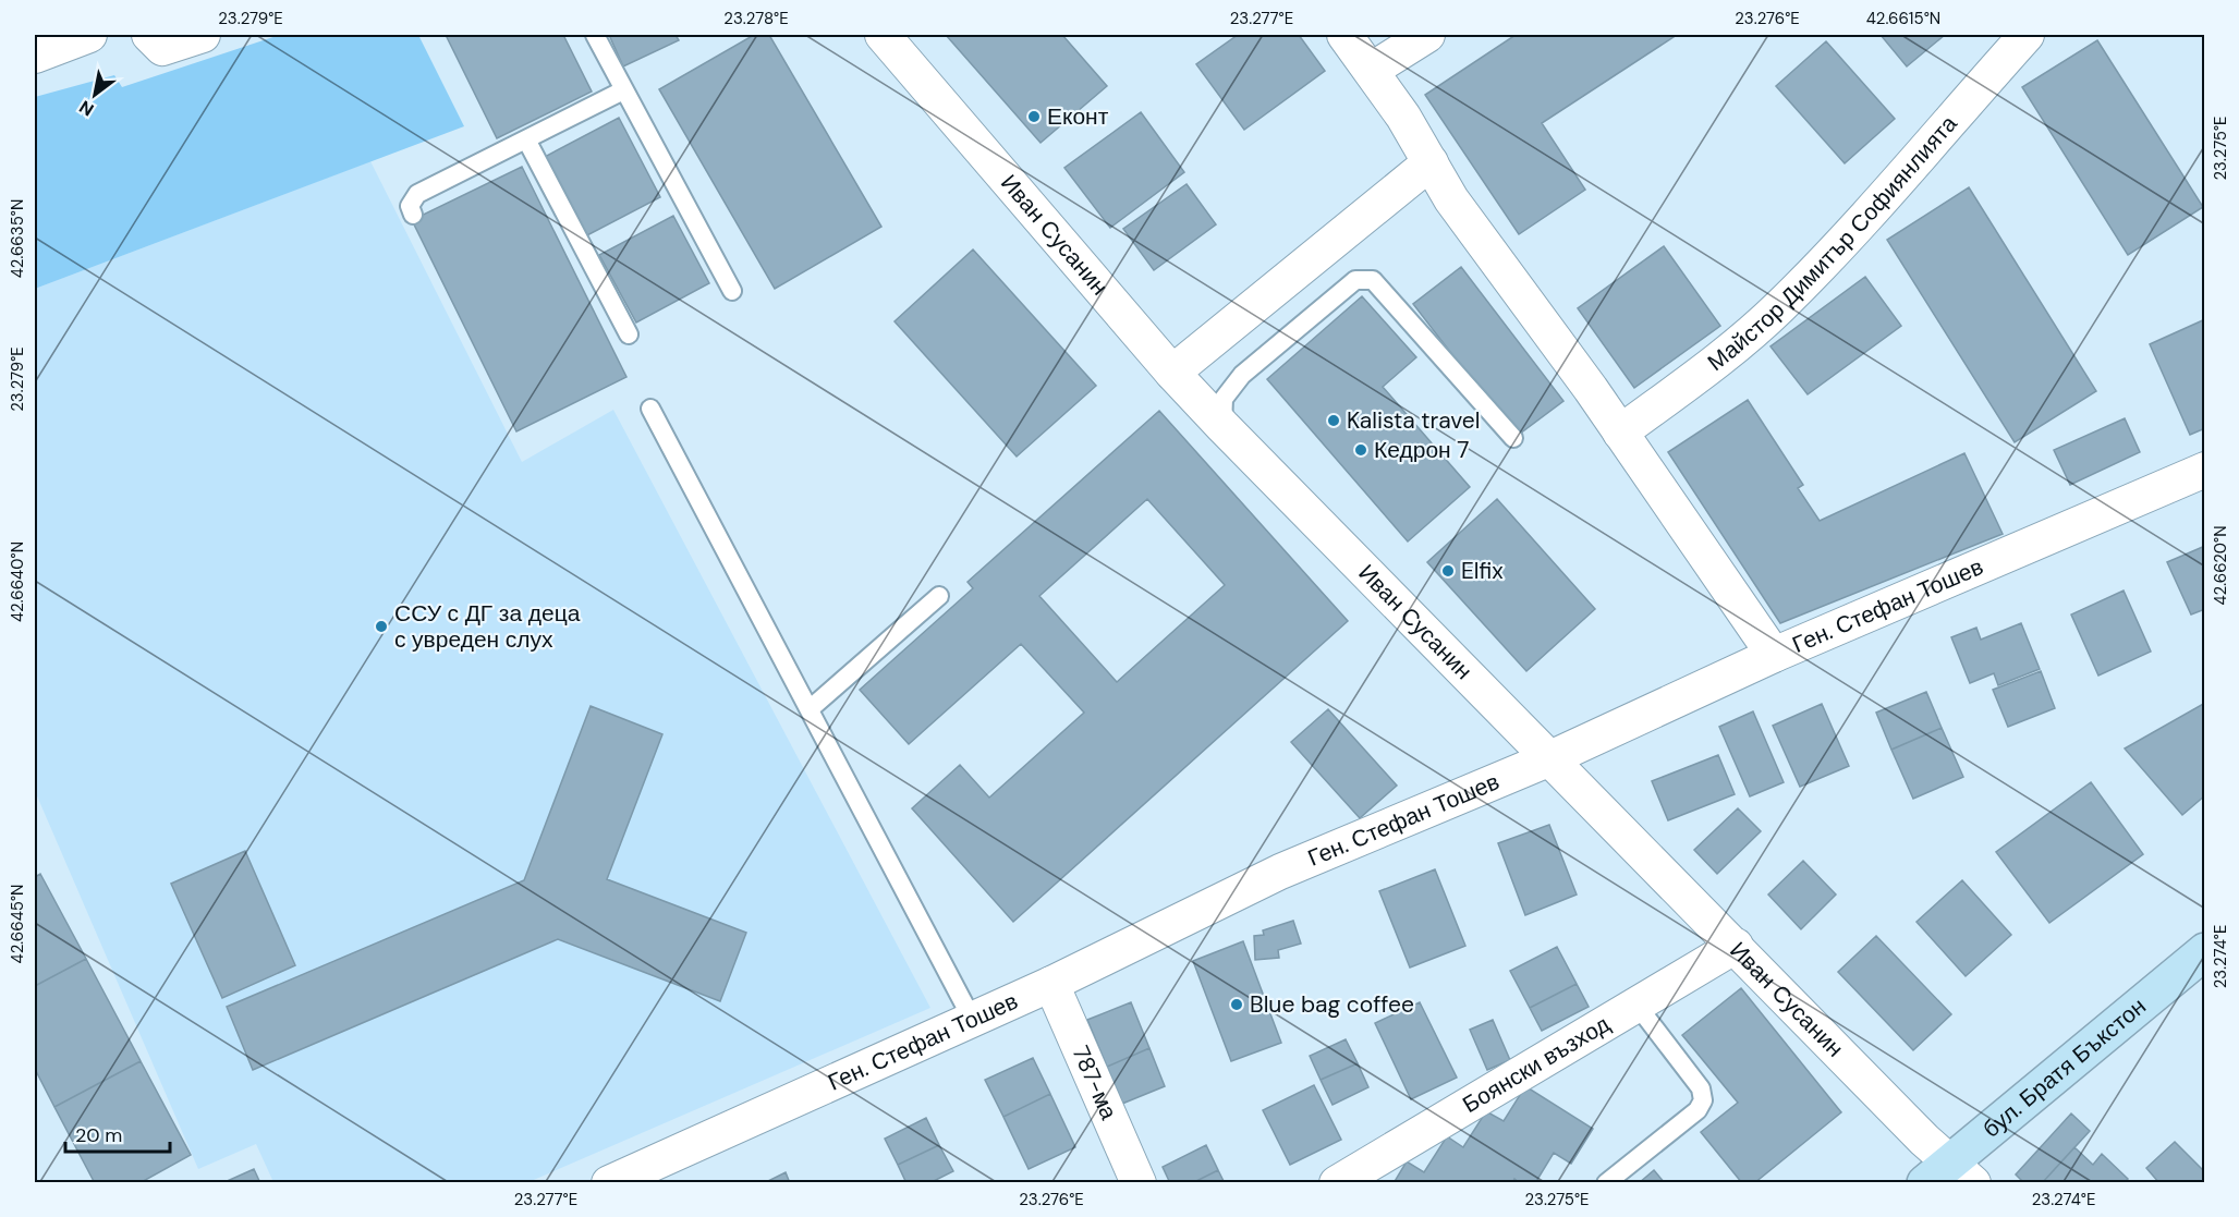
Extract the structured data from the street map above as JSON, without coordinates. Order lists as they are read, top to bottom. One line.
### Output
{"streets":{"street":["Иван Сусанин","Майстор Димитър Софиянлията","Ген. Стефан Тошев","Боянски възход","бул. Братя Бъкстон","787-ма"]},"crossings":[["Иван Сусанин","Ген. Стефан Тошев"],["Иван Сусанин","Боянски възход"],["Иван Сусанин","бул. Братя Бъкстон"],["Ген. Стефан Тошев","787-ма"]],"places":["Еконт","Kalista travel","Кедрон 7","Elfix","ССУ с ДГ за деца с увреден слух","Blue bag coffee"],"scale_bar":"20 m","north":"bottom left","coordinates":["23.279°E","23.278°E","23.277°E","23.276°E","42.6615°N","23.275°E","42.6635°N","42.6620°N","42.6640°N","42.6645°N","23.274°E"]}
